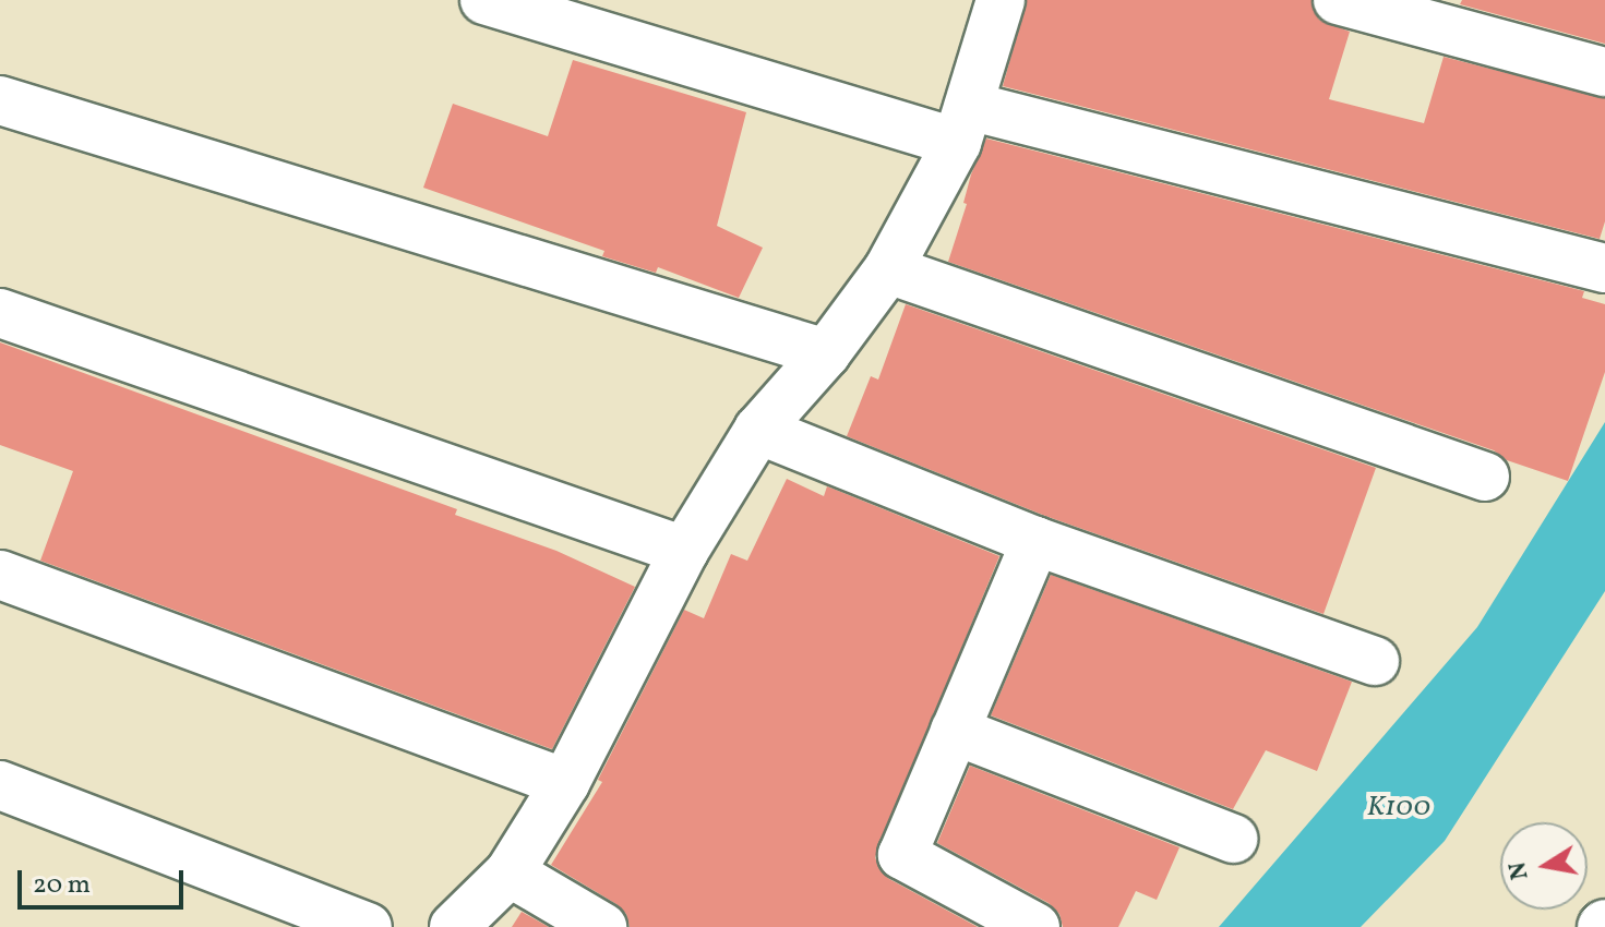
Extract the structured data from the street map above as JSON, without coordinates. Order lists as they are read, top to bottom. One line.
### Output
{"water":["K100"],"scale_bar":"20 m","north":"left"}
